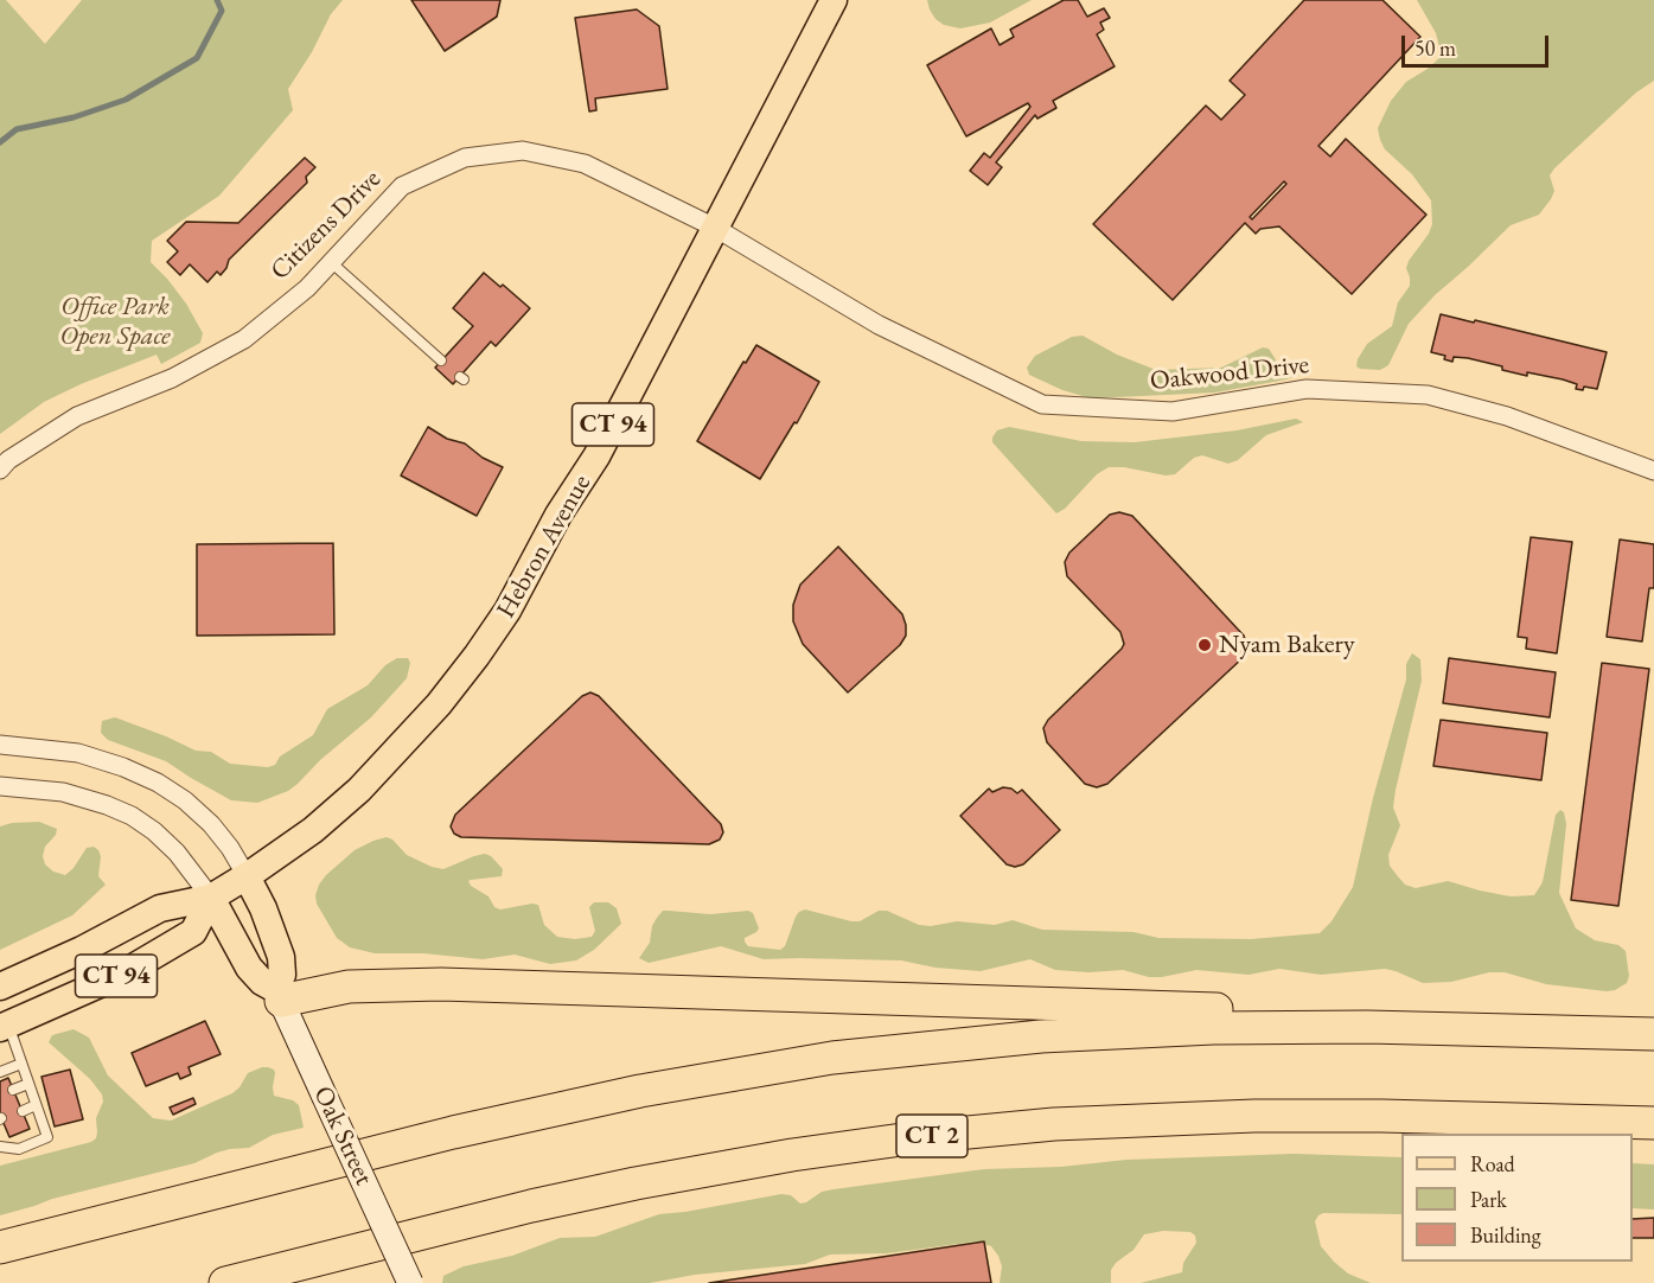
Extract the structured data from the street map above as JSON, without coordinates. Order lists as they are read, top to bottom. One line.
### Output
{"streets":{"highway":["CT 2"],"main road":["CT 94","Hebron Avenue","Oak Street"],"street":["Citizens Drive","Oakwood Drive"]},"crossings":[["Citizens Drive","Oakwood Drive"],["Citizens Drive","Hebron Avenue"],["Oakwood Drive","Hebron Avenue"],["CT 94","Hebron Avenue"],["CT 94","Oak Street"],["Hebron Avenue","Oak Street"]],"parks":["Office Park Open Space"],"places":["Nyam Bakery"],"legend":["Road","Park","Building"],"scale_bar":"50 m"}
